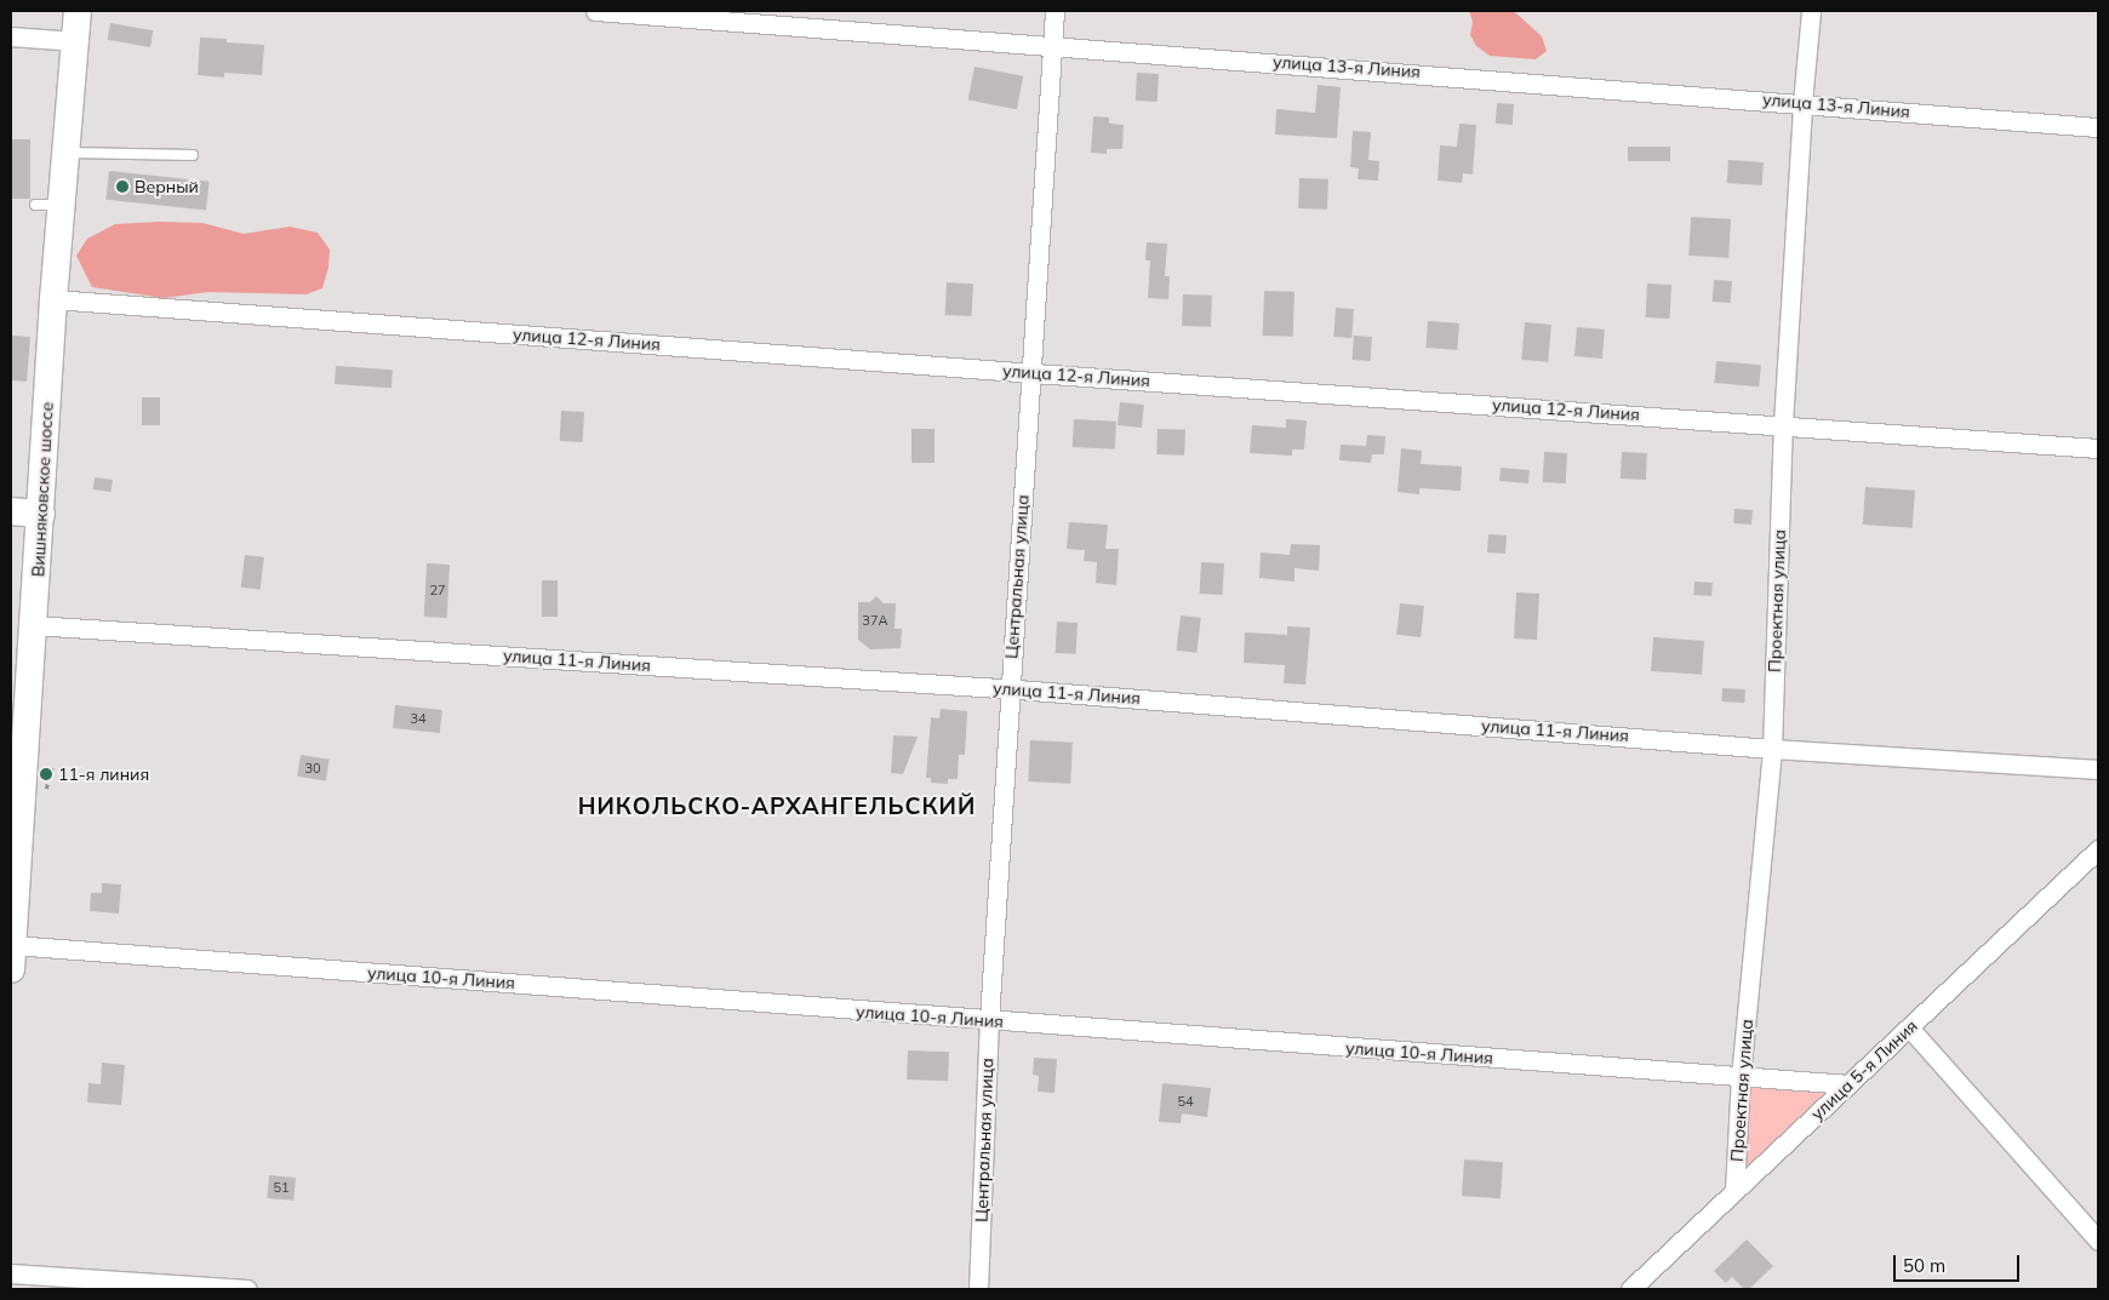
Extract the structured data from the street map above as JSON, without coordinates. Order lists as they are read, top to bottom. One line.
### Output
{"streets":{"street":["улица 13-я Линия","улица 12-я Линия","Вишняковское шоссе","Центральная улица","Проектная улица","улица 11-я Линия","улица 10-я Линия","улица 5-я Линия"]},"crossings":[["улица 13-я Линия","Центральная улица"],["улица 13-я Линия","Проектная улица"],["улица 12-я Линия","Вишняковское шоссе"],["улица 12-я Линия","Центральная улица"],["улица 12-я Линия","Проектная улица"],["Вишняковское шоссе","улица 11-я Линия"],["Вишняковское шоссе","улица 10-я Линия"],["Центральная улица","улица 11-я Линия"],["Центральная улица","улица 10-я Линия"],["Проектная улица","улица 11-я Линия"],["Проектная улица","улица 10-я Линия"],["Проектная улица","улица 5-я Линия"],["улица 10-я Линия","улица 5-я Линия"]],"districts":["НИКОЛЬСКО-АРХАНГЕЛЬСКИЙ"],"places":["Верный","11-я линия"],"house_numbers":["27","37А","34","30","54","51"],"scale_bar":"50 m"}
